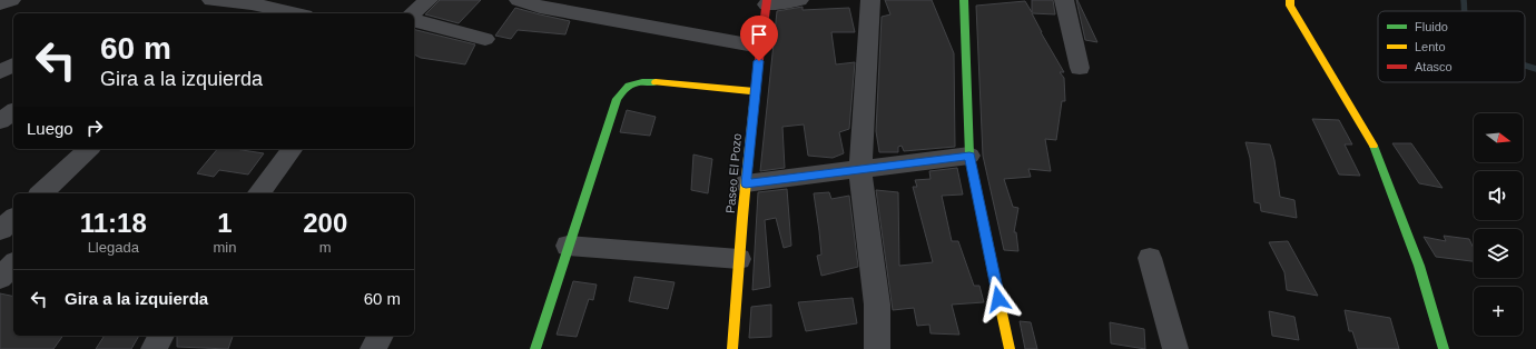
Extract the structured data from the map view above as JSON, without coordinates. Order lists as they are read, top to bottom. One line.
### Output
{"streets":{"street":["Paseo El Pozo"]},"legend":["Fluido","Lento","Atasco"],"north":"right","page":{"turn":["60 m","Gira a la izquierda"],"then":"Luego","map_buttons":"+","eta":["11:18","Llegada","1","min","200","m"],"list":[{"name":"Gira a la izquierda","value":"60 m"}]}}
